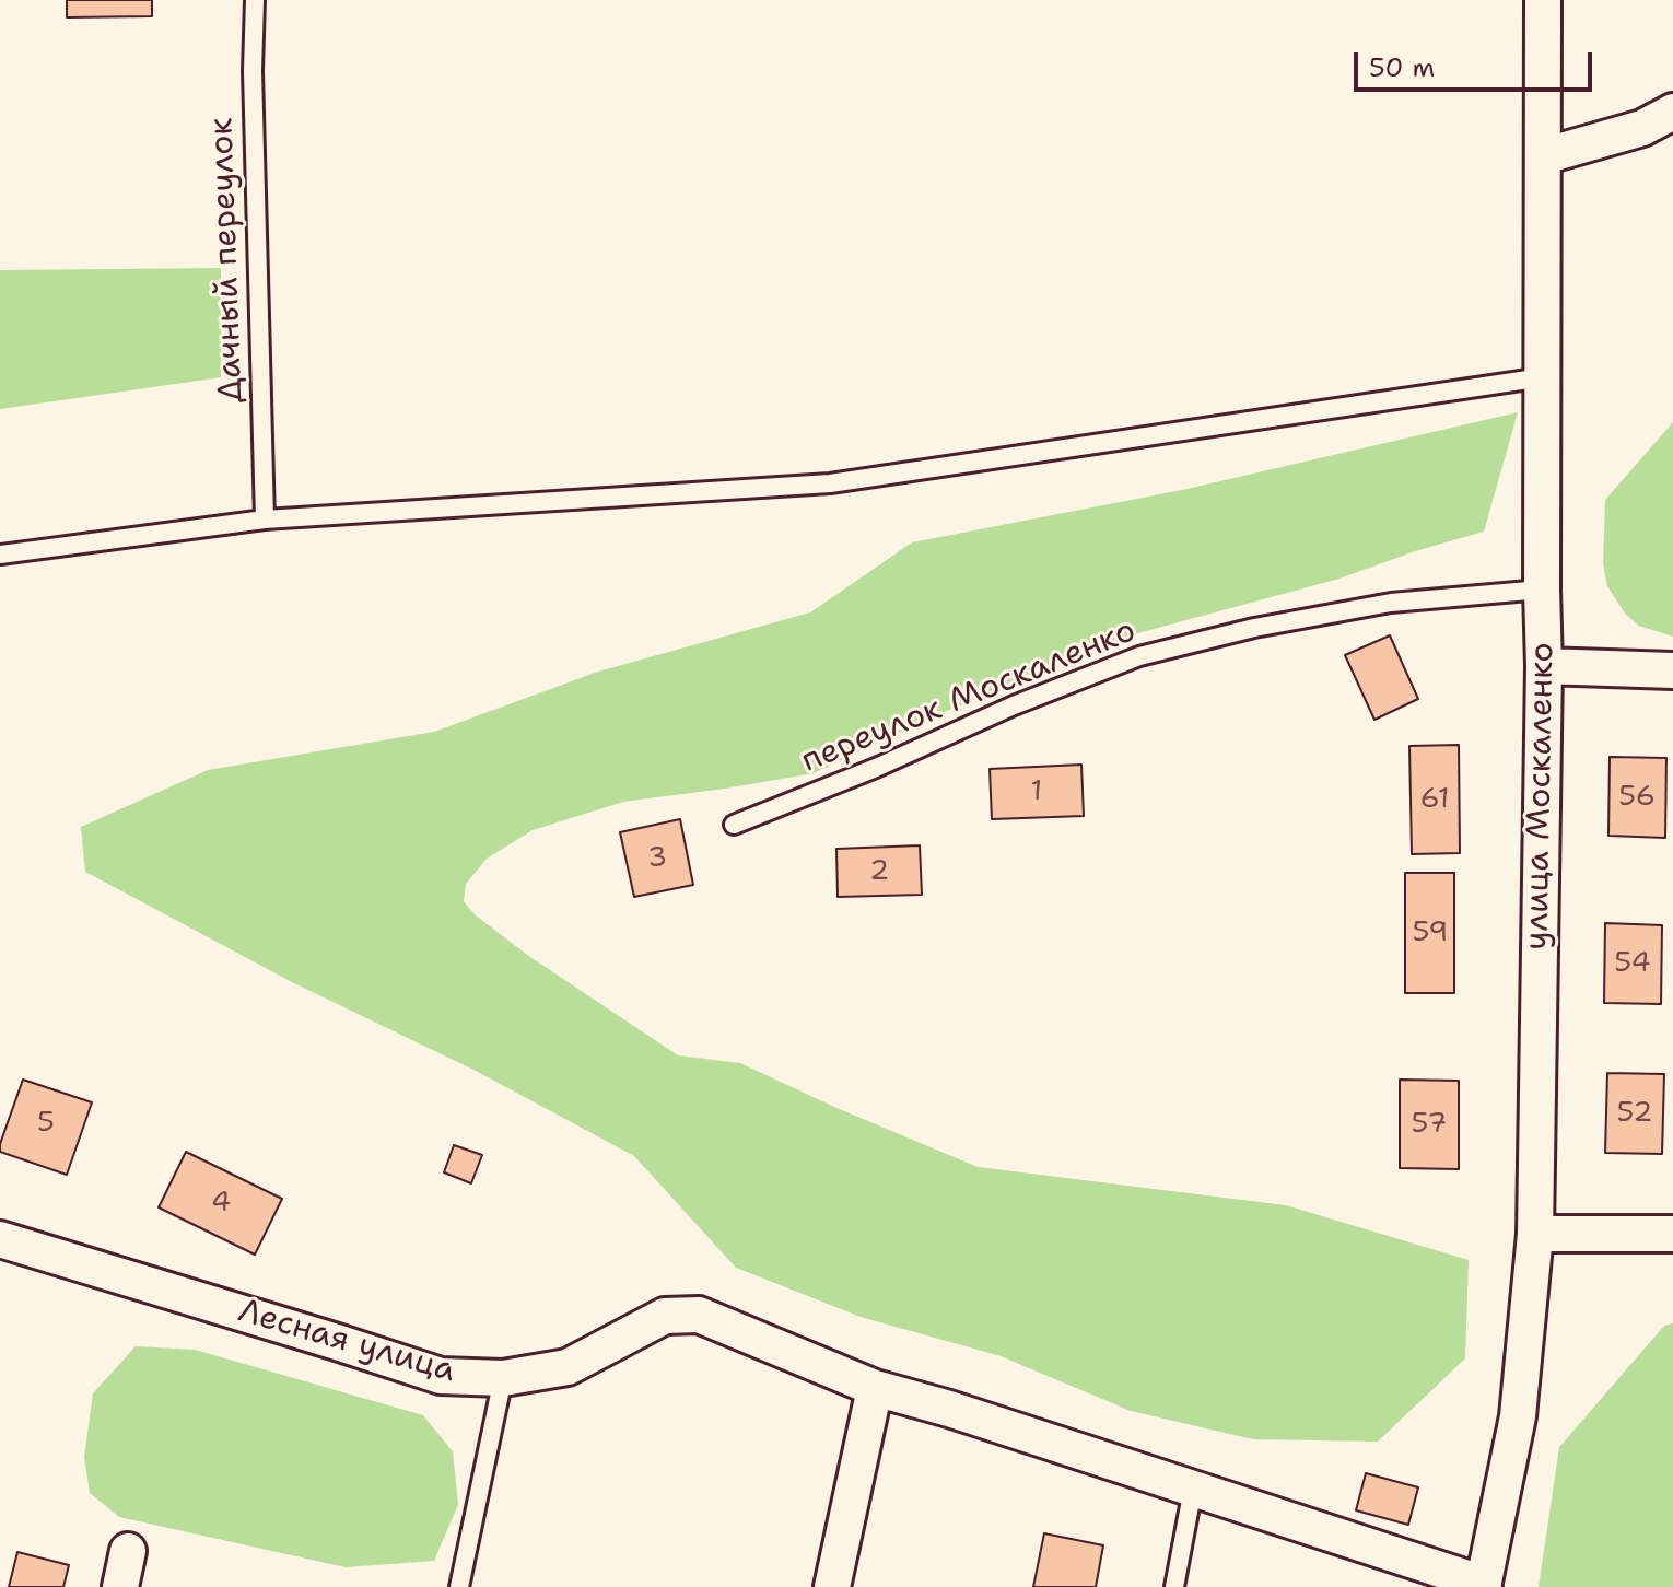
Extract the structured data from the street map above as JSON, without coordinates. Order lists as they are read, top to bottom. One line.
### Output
{"streets":{"street":["улица Москаленко","Лесная улица"],"lane":["Дачный переулок","переулок Москаленко"]},"crossings":[["переулок Москаленко","улица Москаленко"],["улица Москаленко","Лесная улица"]],"house_numbers":["1","56","61","3","2","59","54","52","5","57","4"],"scale_bar":"50 m"}
